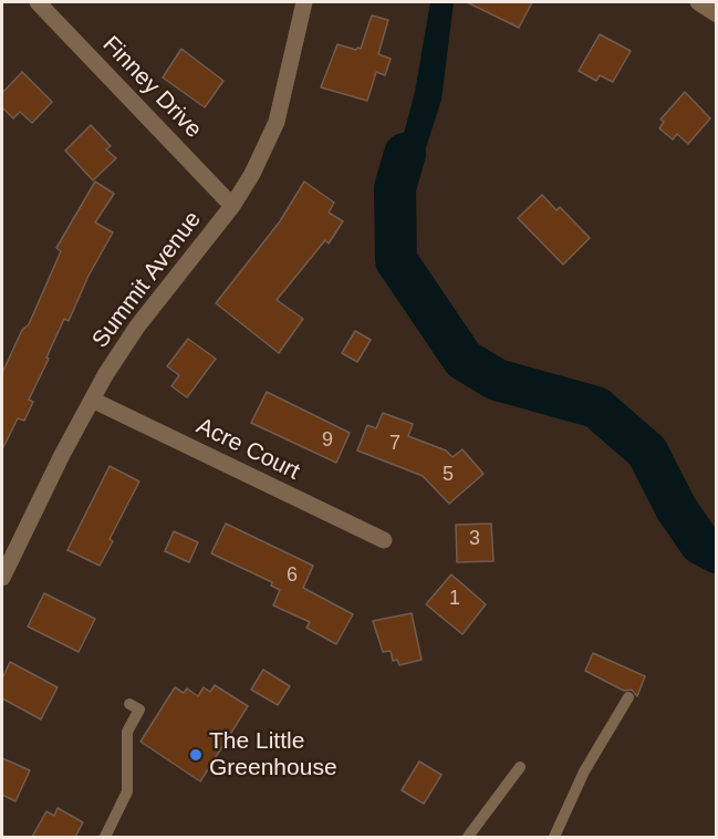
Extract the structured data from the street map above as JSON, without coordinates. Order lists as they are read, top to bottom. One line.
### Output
{"streets":{"street":["Finney Drive","Summit Avenue","Acre Court"]},"crossings":[["Finney Drive","Summit Avenue"],["Summit Avenue","Acre Court"]],"places":["The Little Greenhouse"],"house_numbers":["9","7","5","3","6","1"]}
